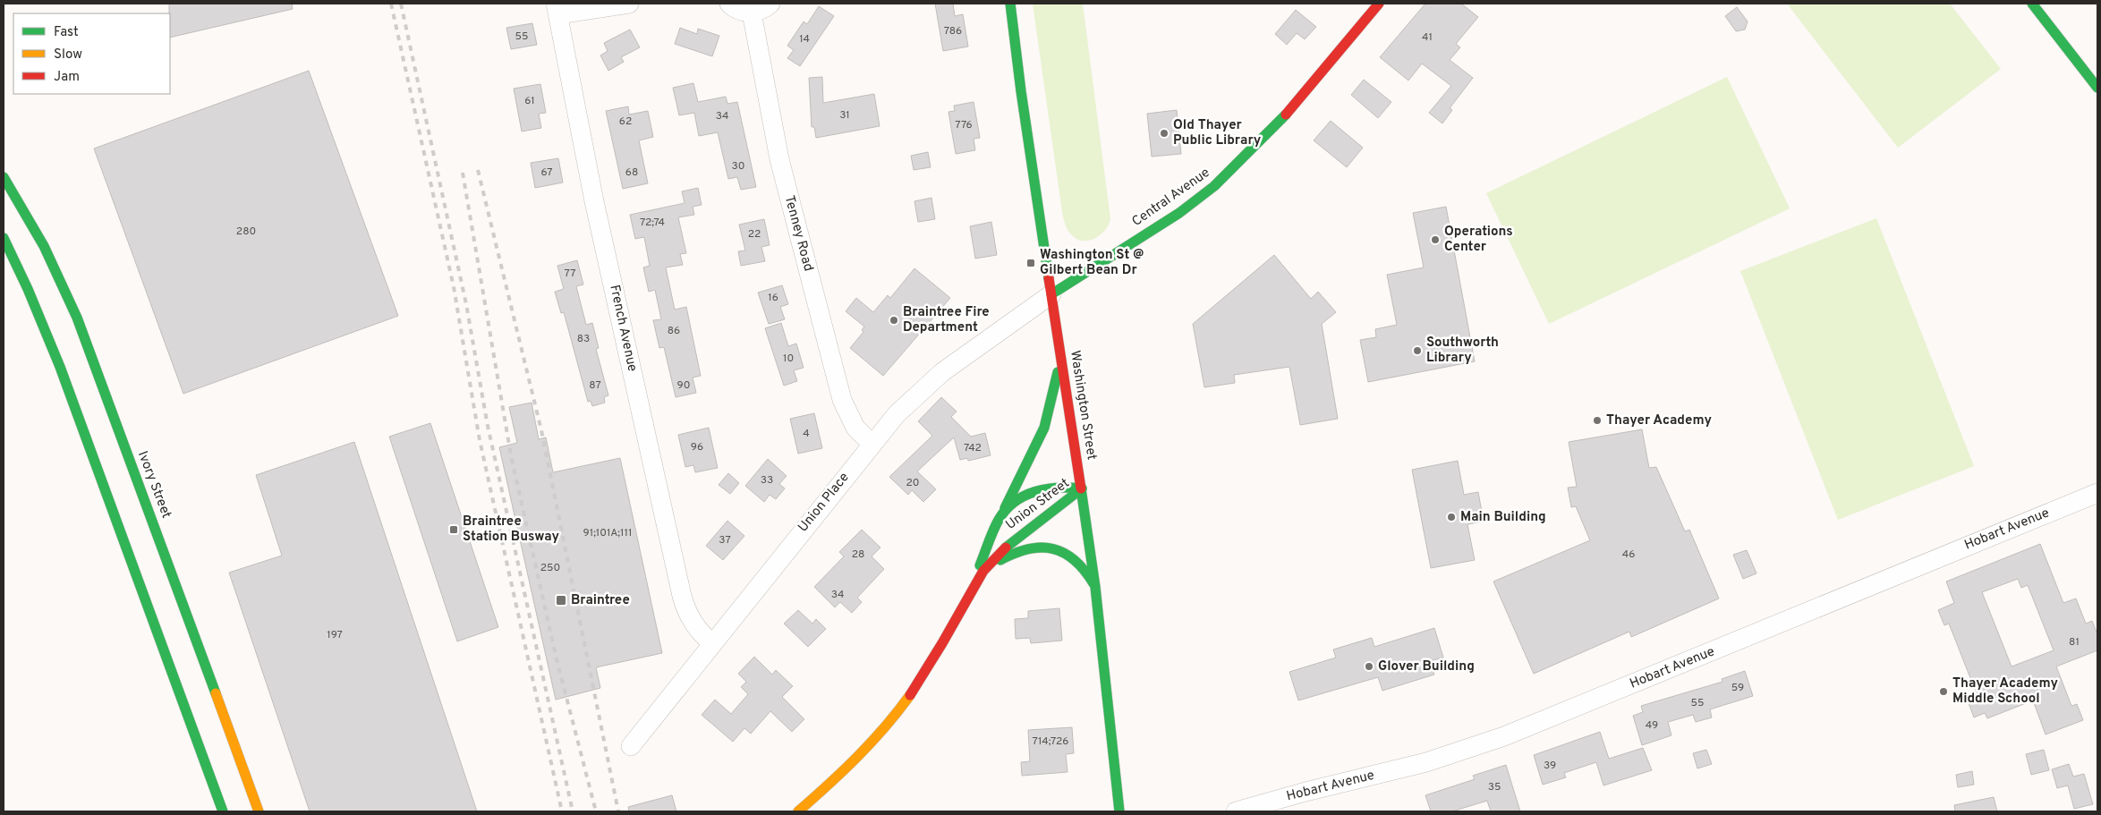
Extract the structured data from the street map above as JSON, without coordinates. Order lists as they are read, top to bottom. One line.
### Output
{"streets":{"main road":["Central Avenue","Washington Street","Ivory Street","Union Street"],"street":["Tenney Road","French Avenue","Union Place","Hobart Avenue"]},"crossings":[["Central Avenue","Washington Street"],["Central Avenue","Union Place"],["Tenney Road","Union Place"],["French Avenue","Union Place"],["Washington Street","Union Place"],["Washington Street","Union Street"]],"places":{"other":["Old Thayer Public Library","Operations Center","Braintree Fire Department","Southworth Library","Thayer Academy","Main Building","Glover Building","Thayer Academy Middle School"],"transit":["Washington St @ Gilbert Bean Dr","Braintree Station Busway","Braintree"]},"house_numbers":["786","55","41","14","61","31","34","62","776","30","67","68","72;74","280","22","77","16","86","83","10","87","90","4","96","742","33","20","91;101A;111","37","28","46","250","34","197","81","59","55","49","714;726","39","35"],"legend":["Fast","Slow","Jam"]}
